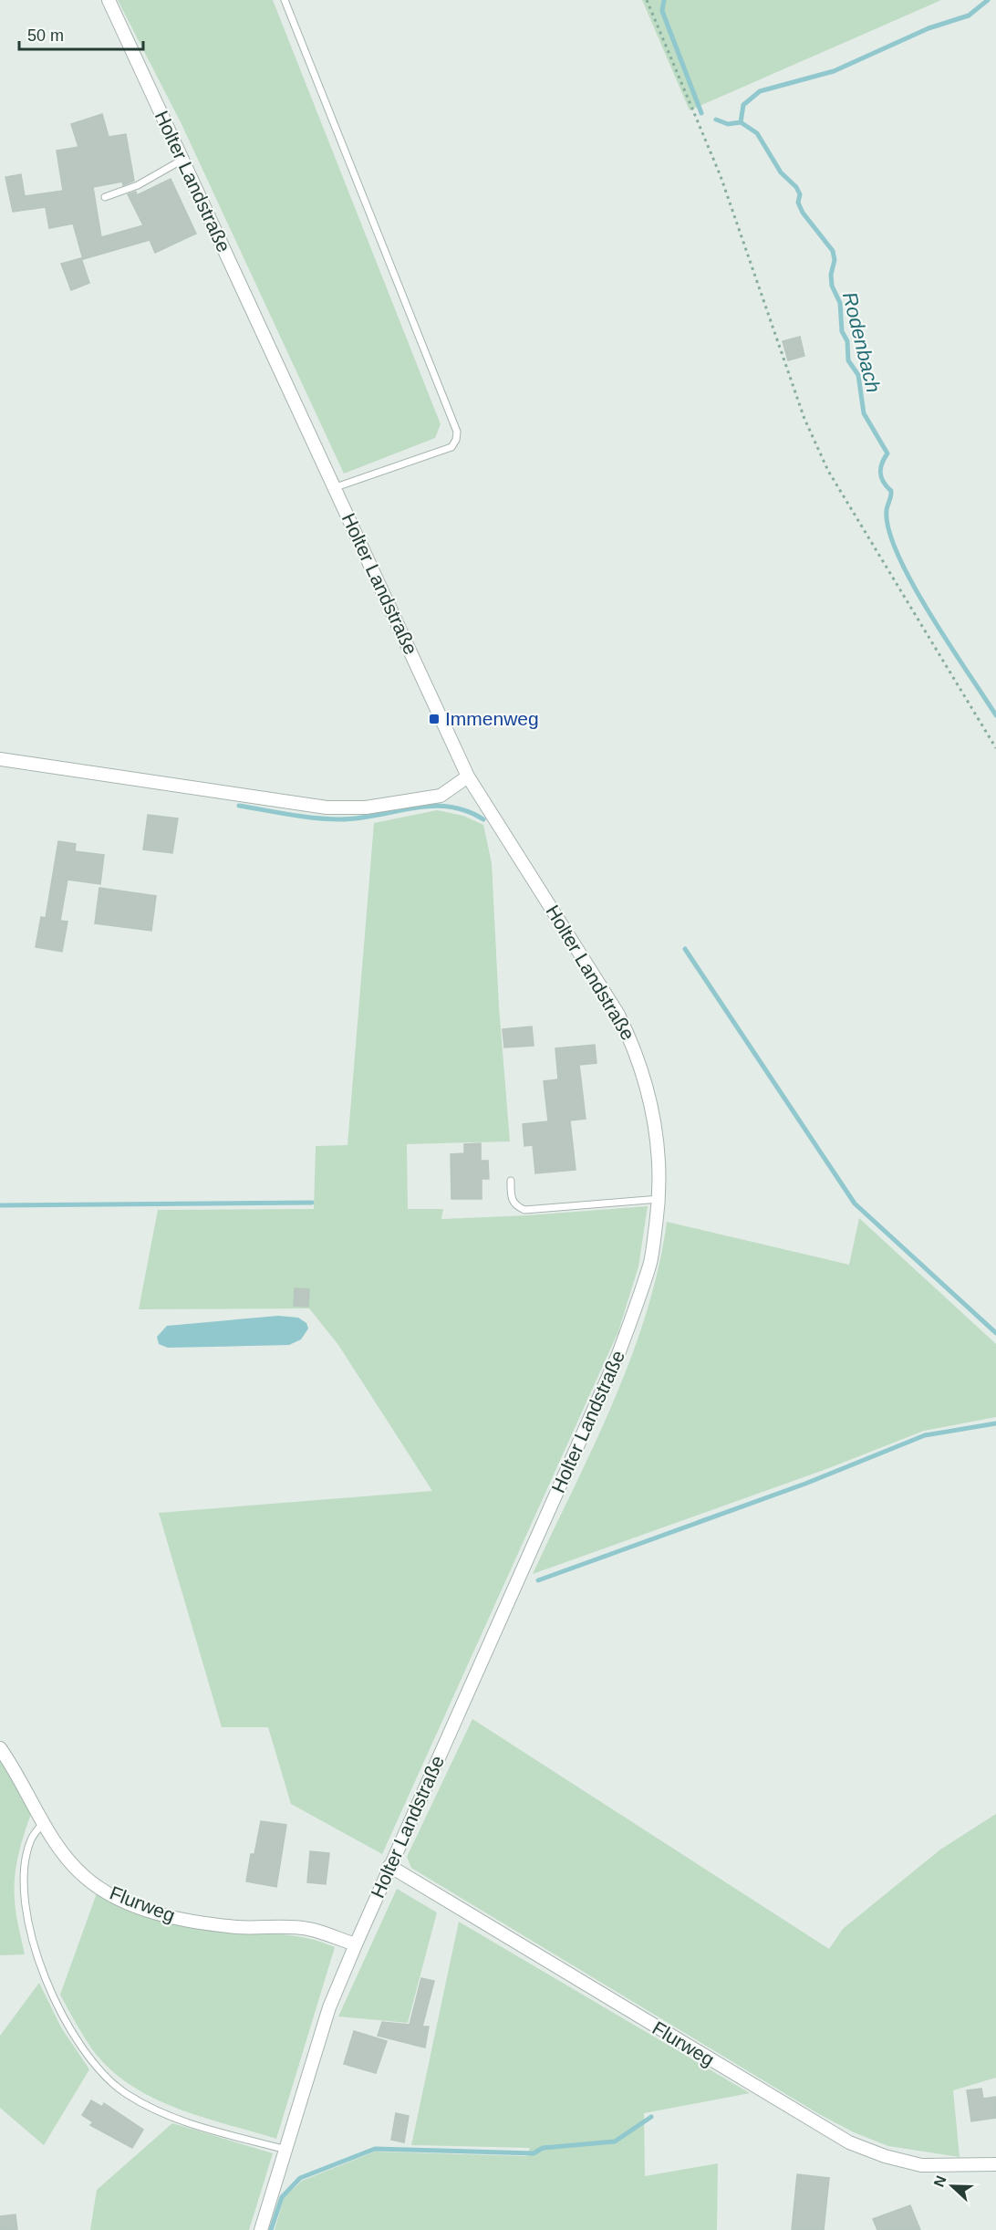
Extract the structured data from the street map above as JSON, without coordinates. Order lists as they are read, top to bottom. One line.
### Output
{"streets":{"street":["Holter Landstraße","Flurweg"]},"crossings":[["Holter Landstraße","Flurweg"]],"water":["Rodenbach"],"places":{"transit":["Immenweg"]},"scale_bar":"50 m","north":"left"}
